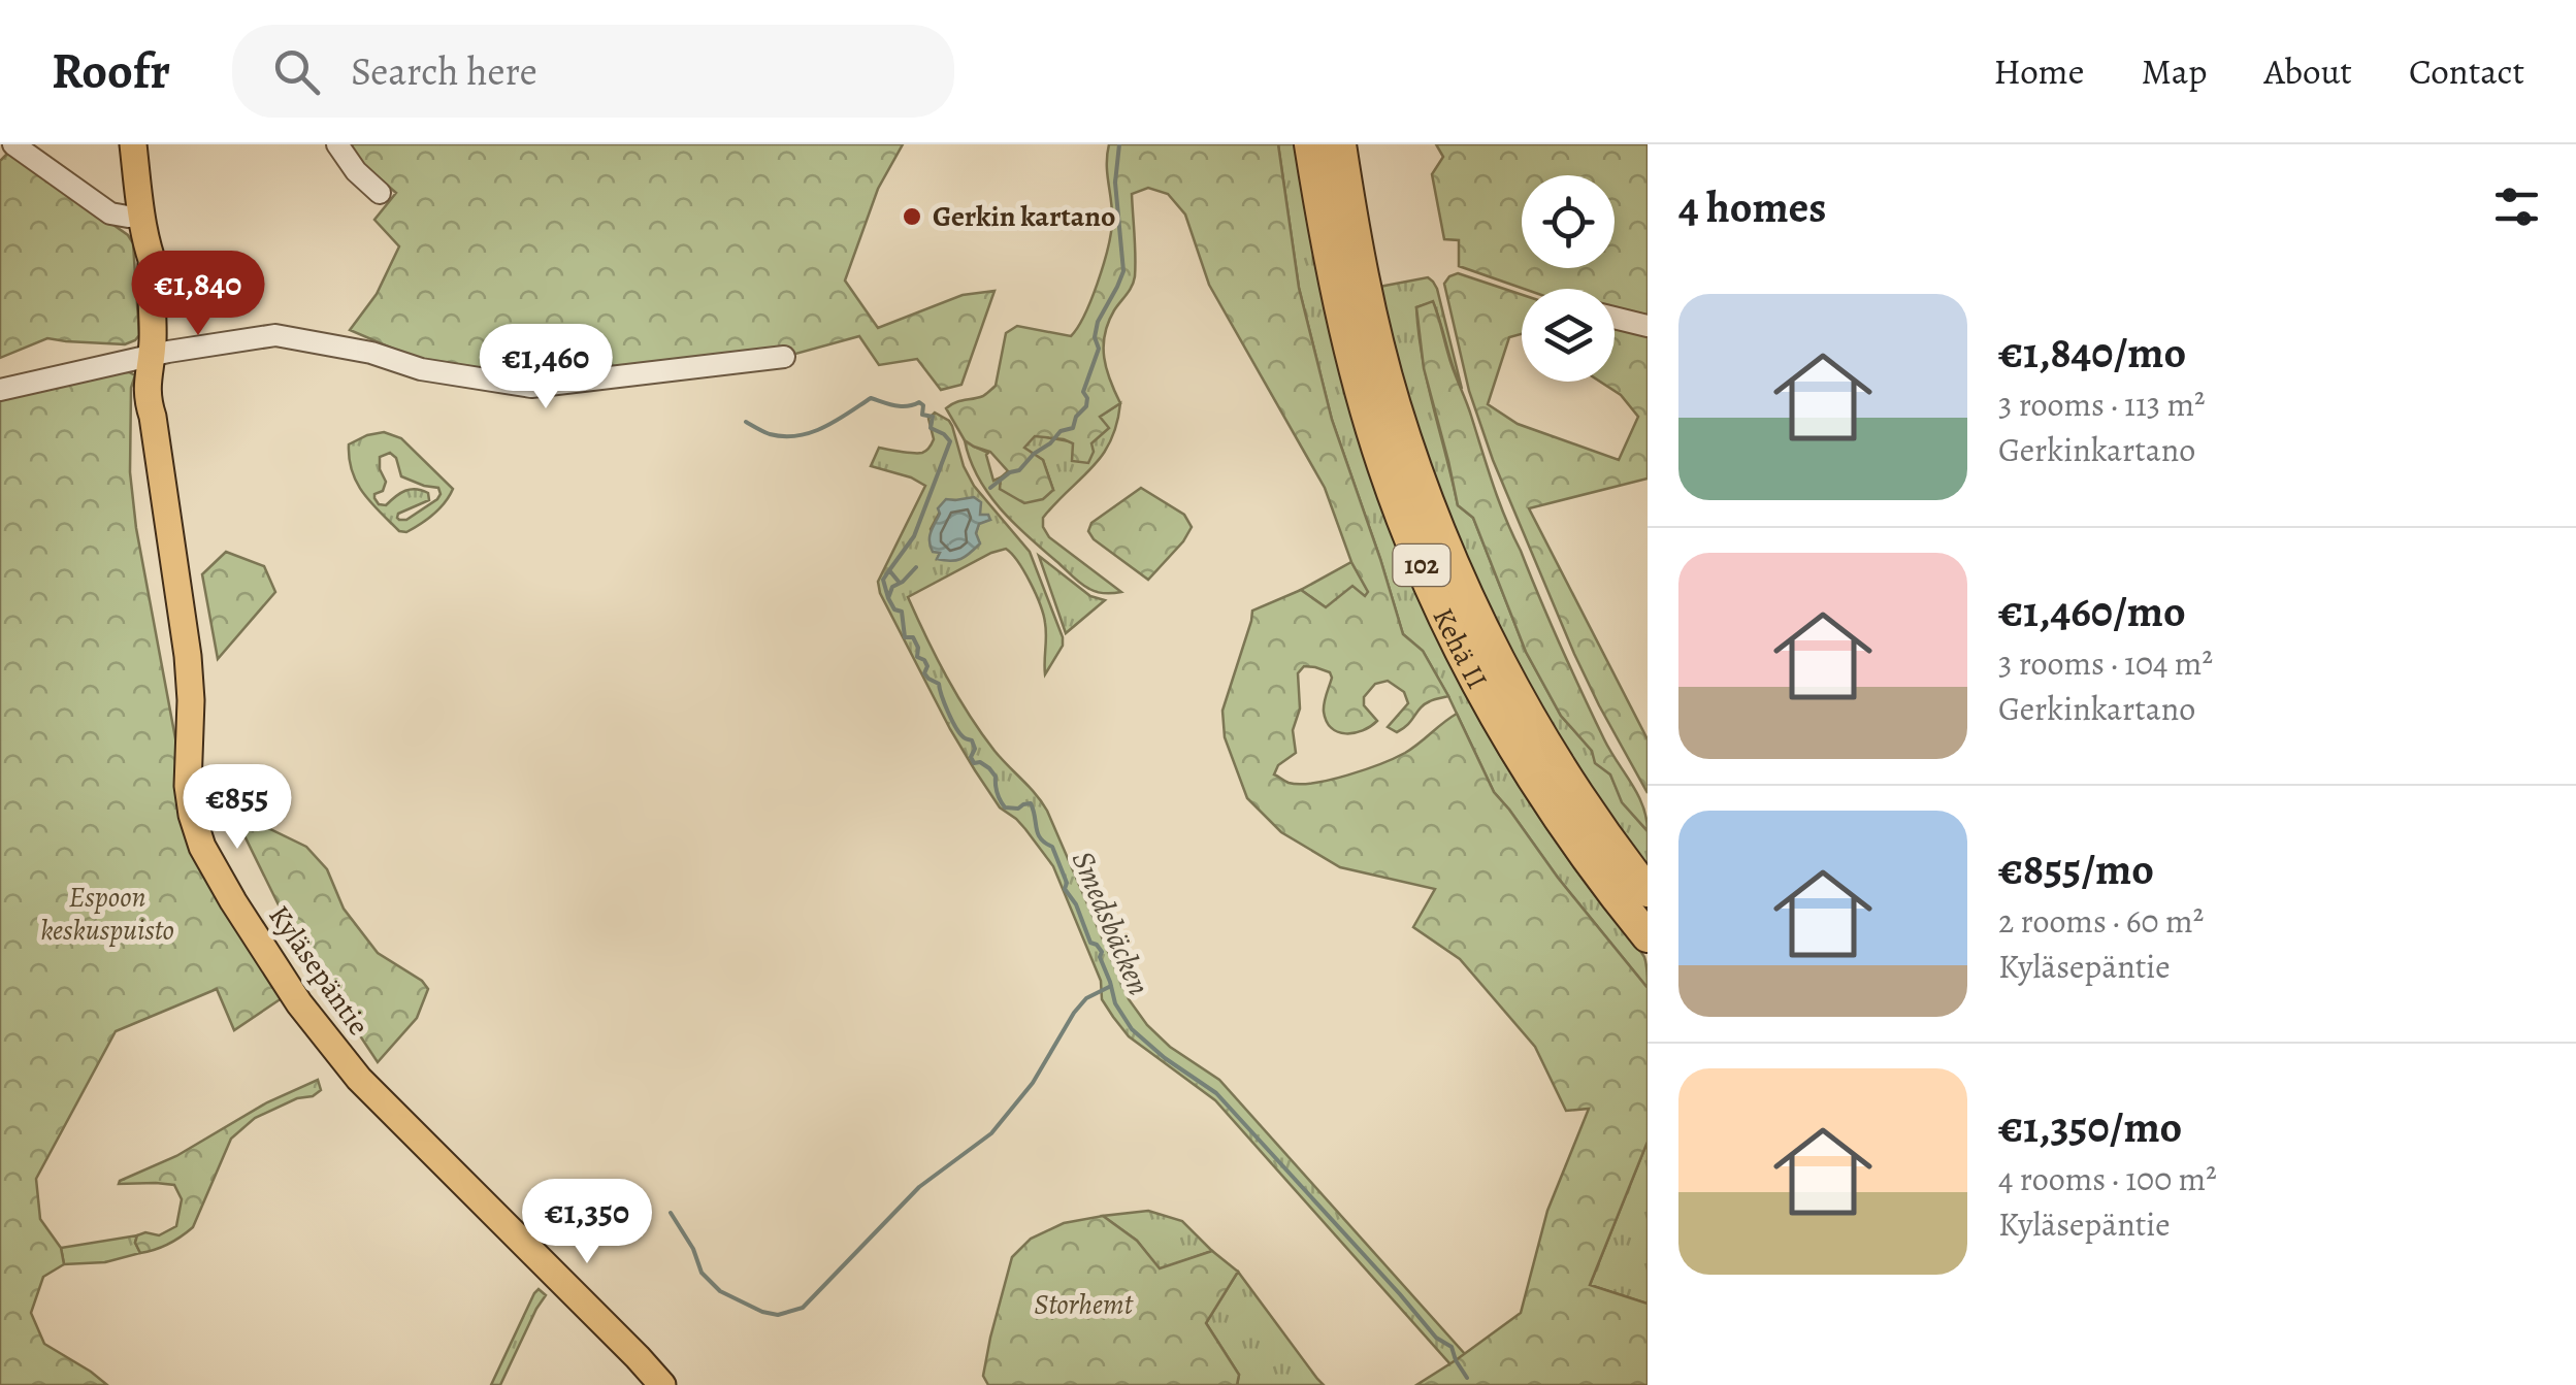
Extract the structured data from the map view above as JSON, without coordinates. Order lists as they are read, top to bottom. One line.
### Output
{"streets":{"highway":["102","Kehä II"],"main road":["Kyläsepäntie"]},"water":["Smedsbäcken"],"parks":["Espoon keskuspuisto","Storhemt"],"places":["Gerkin kartano"],"page":{"header":"Roofr","search":"Search here","nav":["Home","Map","About","Contact"],"heading":"4 homes","price":["€1,840","€1,460","€855","€1,350"],"list":[{"name":"€1,840/mo","note":"3 rooms · 113 m² · Gerkinkartano"},{"name":"€1,460/mo","note":"3 rooms · 104 m² · Gerkinkartano"},{"name":"€855/mo","note":"2 rooms · 60 m² · Kyläsepäntie"},{"name":"€1,350/mo","note":"4 rooms · 100 m² · Kyläsepäntie"}]}}
